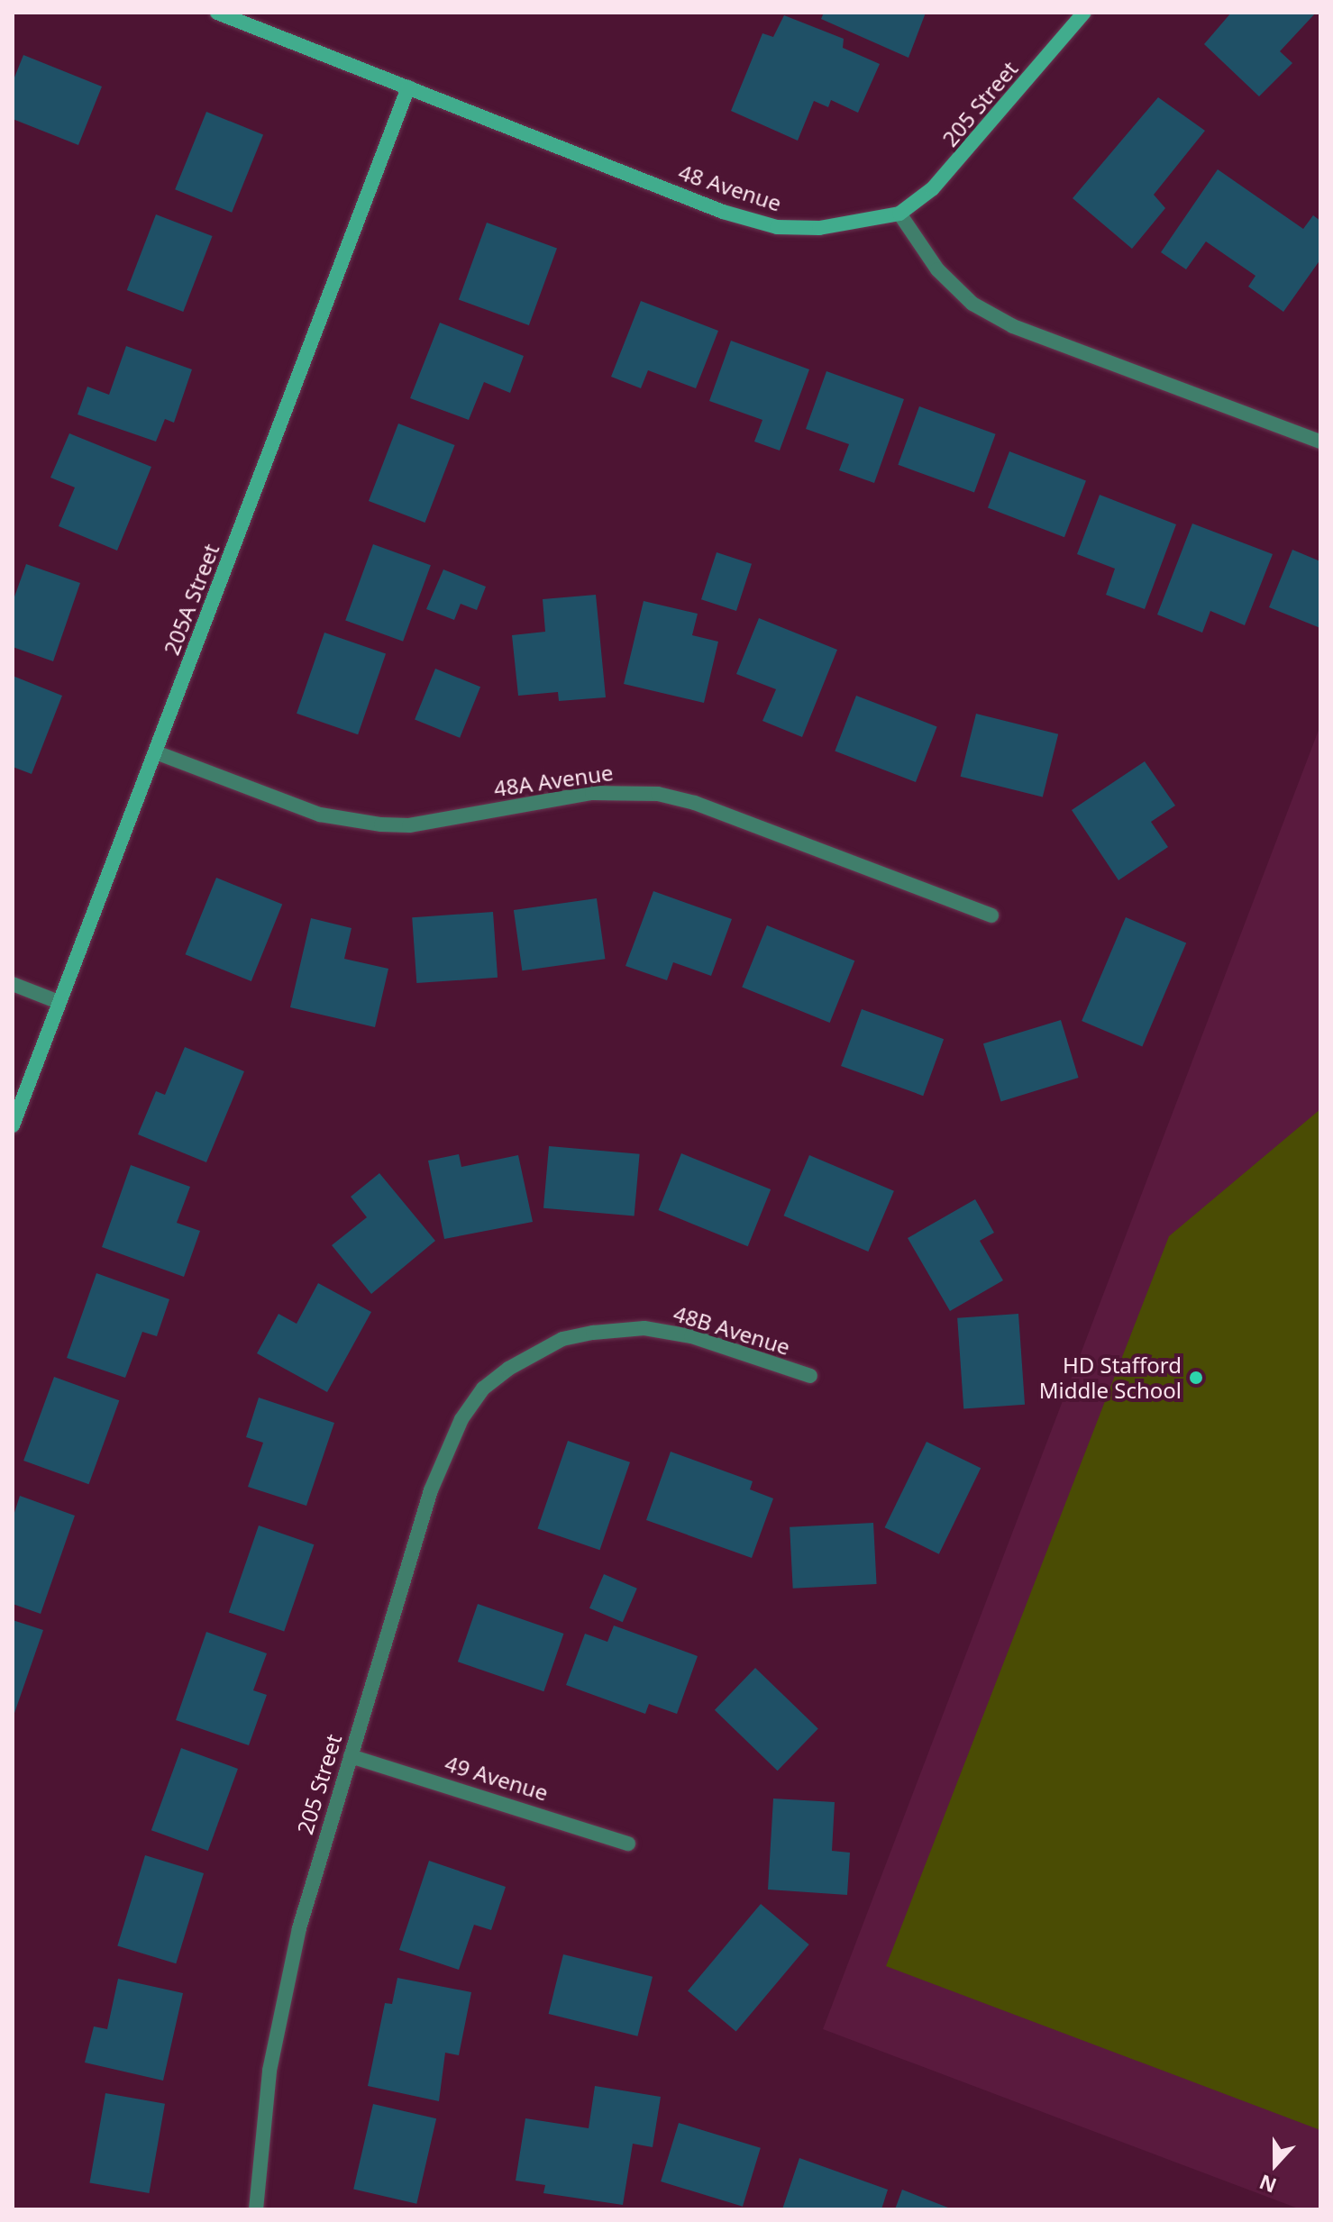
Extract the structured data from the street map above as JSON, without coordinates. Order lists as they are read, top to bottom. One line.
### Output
{"streets":{"street":["205 Street","48 Avenue","205A Street","48A Avenue","48B Avenue","49 Avenue"]},"crossings":[["205 Street","48 Avenue"],["205 Street","48B Avenue"],["205 Street","49 Avenue"],["48 Avenue","205A Street"],["205A Street","48A Avenue"]],"places":["HD Stafford Middle School"],"north":"bottom"}
